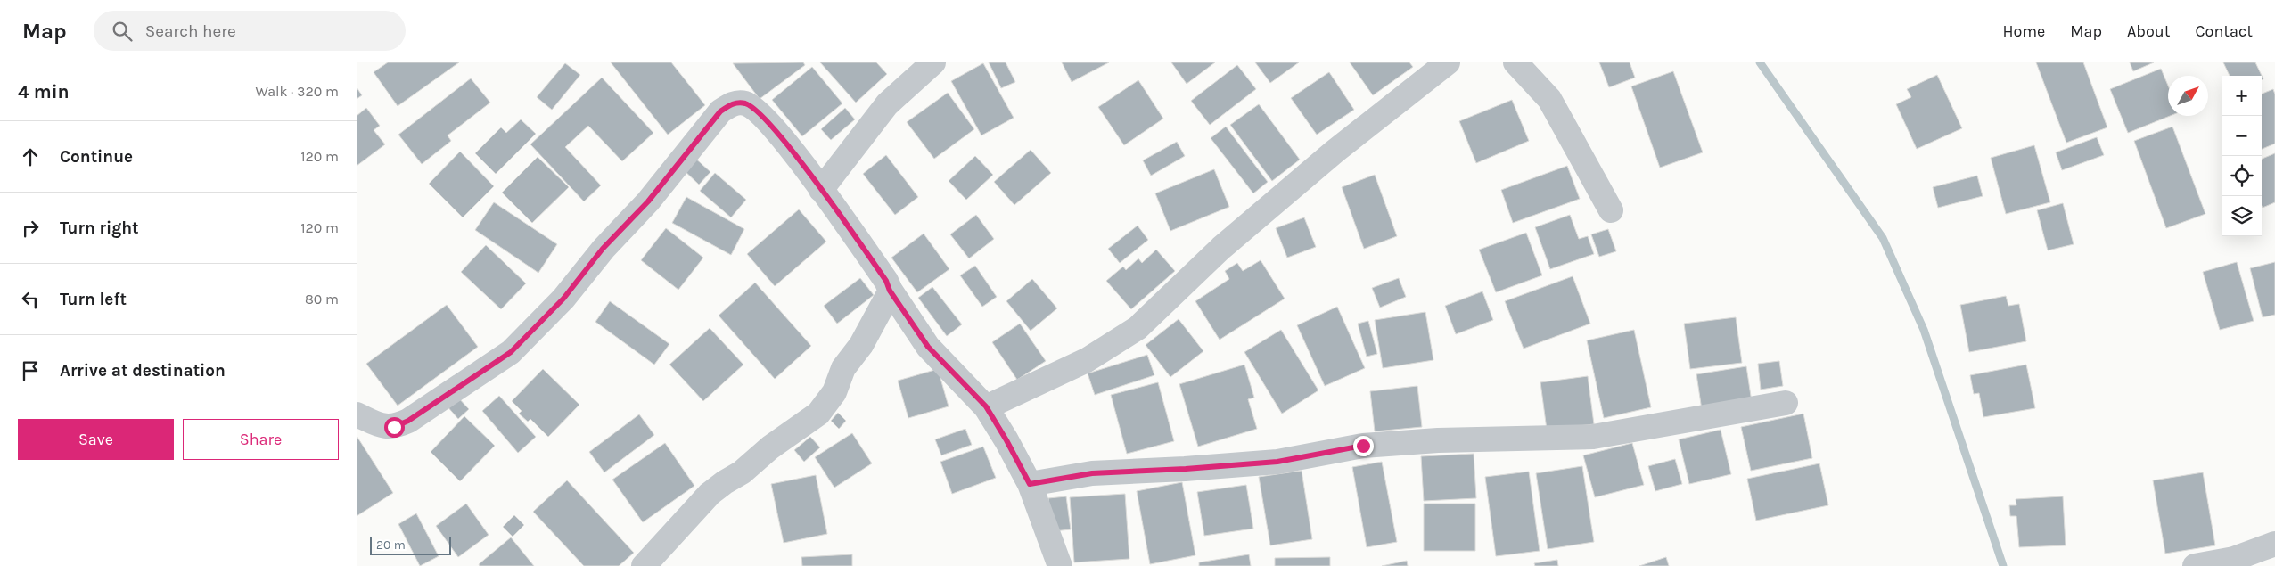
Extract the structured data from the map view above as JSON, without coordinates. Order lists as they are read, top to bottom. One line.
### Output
{"scale_bar":"20 m","north":"top right","page":{"header":"Map","search":"Search here","nav":["Home","Map","About","Contact"],"heading":["4 min","Walk · 320 m"],"map_buttons":["+","−"],"list":[["Continue","120 m"],["Turn right","120 m"],["Turn left","80 m"],"Arrive at destination"],"buttons":["Save","Share"],"scale":"20 m"}}
